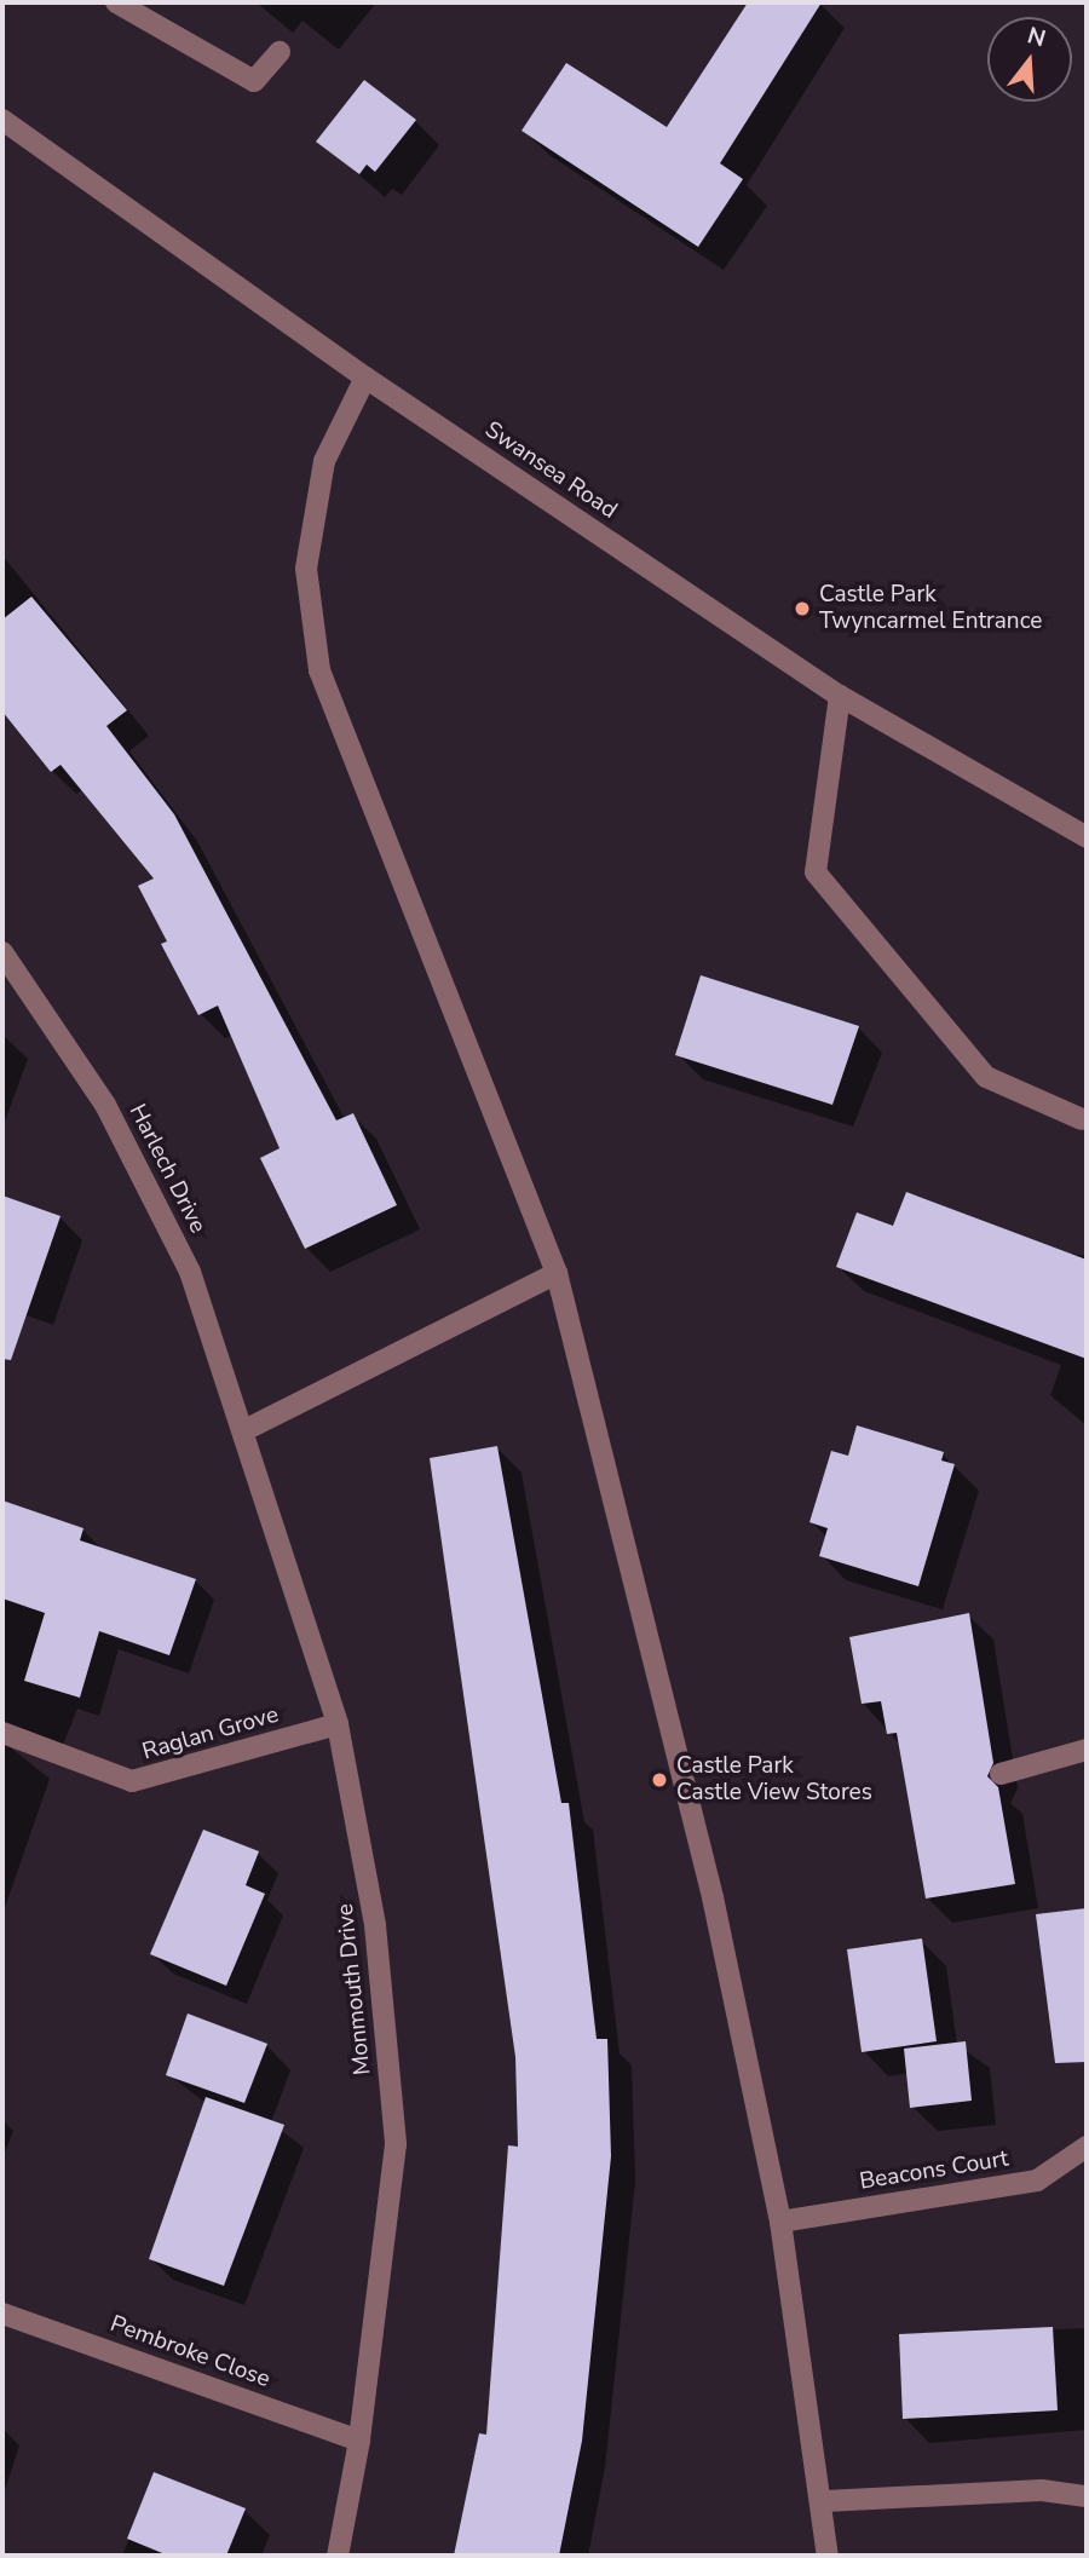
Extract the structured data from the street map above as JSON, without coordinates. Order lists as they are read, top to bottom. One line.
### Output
{"streets":{"street":["Swansea Road","Harlech Drive","Raglan Grove","Monmouth Drive","Beacons Court","Pembroke Close"]},"crossings":[["Harlech Drive","Monmouth Drive"],["Raglan Grove","Monmouth Drive"],["Monmouth Drive","Pembroke Close"]],"places":["Castle Park Twyncarmel Entrance","Castle Park Castle View Stores"],"north":"top"}
